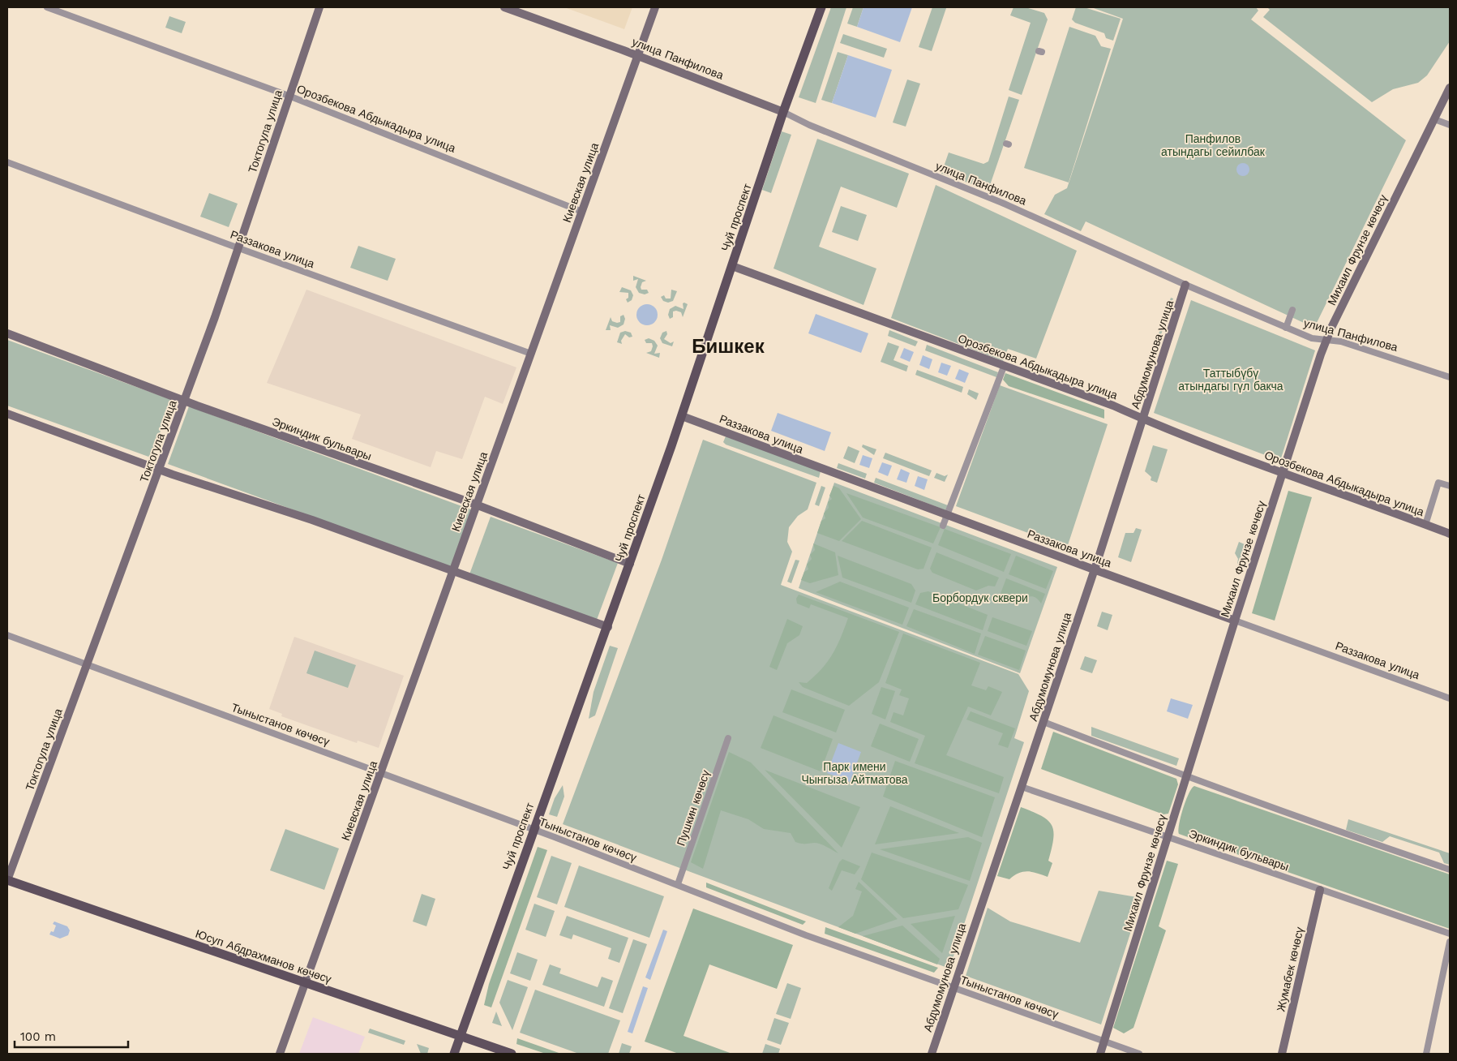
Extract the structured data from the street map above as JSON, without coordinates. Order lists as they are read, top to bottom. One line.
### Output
{"streets":{"main road":["Чуй проспект","Юсуп Абдрахманов көчөсү"],"street":["улица Панфилова","Орозбекова Абдыкадыра улица","Токтогула улица","Киевская улица","Раззакова улица","Михаил Фрунзе көчөсү","Абдумомунова улица","Эркиндик бульвары","Тыныстанов көчөсү","Пушкин көчөсү","Жумабек көчөсү"]},"crossings":[["улица Панфилова","Киевская улица"],["улица Панфилова","Чуй проспект"],["улица Панфилова","Михаил Фрунзе көчөсү"],["улица Панфилова","Абдумомунова улица"],["Орозбекова Абдыкадыра улица","Токтогула улица"],["Орозбекова Абдыкадыра улица","Киевская улица"],["Орозбекова Абдыкадыра улица","Чуй проспект"],["Орозбекова Абдыкадыра улица","Михаил Фрунзе көчөсү"],["Орозбекова Абдыкадыра улица","Абдумомунова улица"],["Токтогула улица","Раззакова улица"],["Токтогула улица","Эркиндик бульвары"],["Токтогула улица","Тыныстанов көчөсү"],["Токтогула улица","Юсуп Абдрахманов көчөсү"],["Киевская улица","Раззакова улица"],["Киевская улица","Эркиндик бульвары"],["Киевская улица","Тыныстанов көчөсү"],["Киевская улица","Юсуп Абдрахманов көчөсү"],["Чуй проспект","Раззакова улица"],["Чуй проспект","Эркиндик бульвары"],["Чуй проспект","Тыныстанов көчөсү"],["Чуй проспект","Юсуп Абдрахманов көчөсү"],["Раззакова улица","Михаил Фрунзе көчөсү"],["Раззакова улица","Абдумомунова улица"],["Михаил Фрунзе көчөсү","Эркиндик бульвары"],["Михаил Фрунзе көчөсү","Тыныстанов көчөсү"],["Абдумомунова улица","Эркиндик бульвары"],["Абдумомунова улица","Тыныстанов көчөсү"],["Эркиндик бульвары","Жумабек көчөсү"],["Тыныстанов көчөсү","Пушкин көчөсү"]],"districts":["Бишкек"],"parks":["Панфилов атындагы сейилбак","Таттыбүбү атындагы гүл бакча","Борбордук сквери","Парк имени Чынгыза Айтматова"],"scale_bar":"100 m"}
